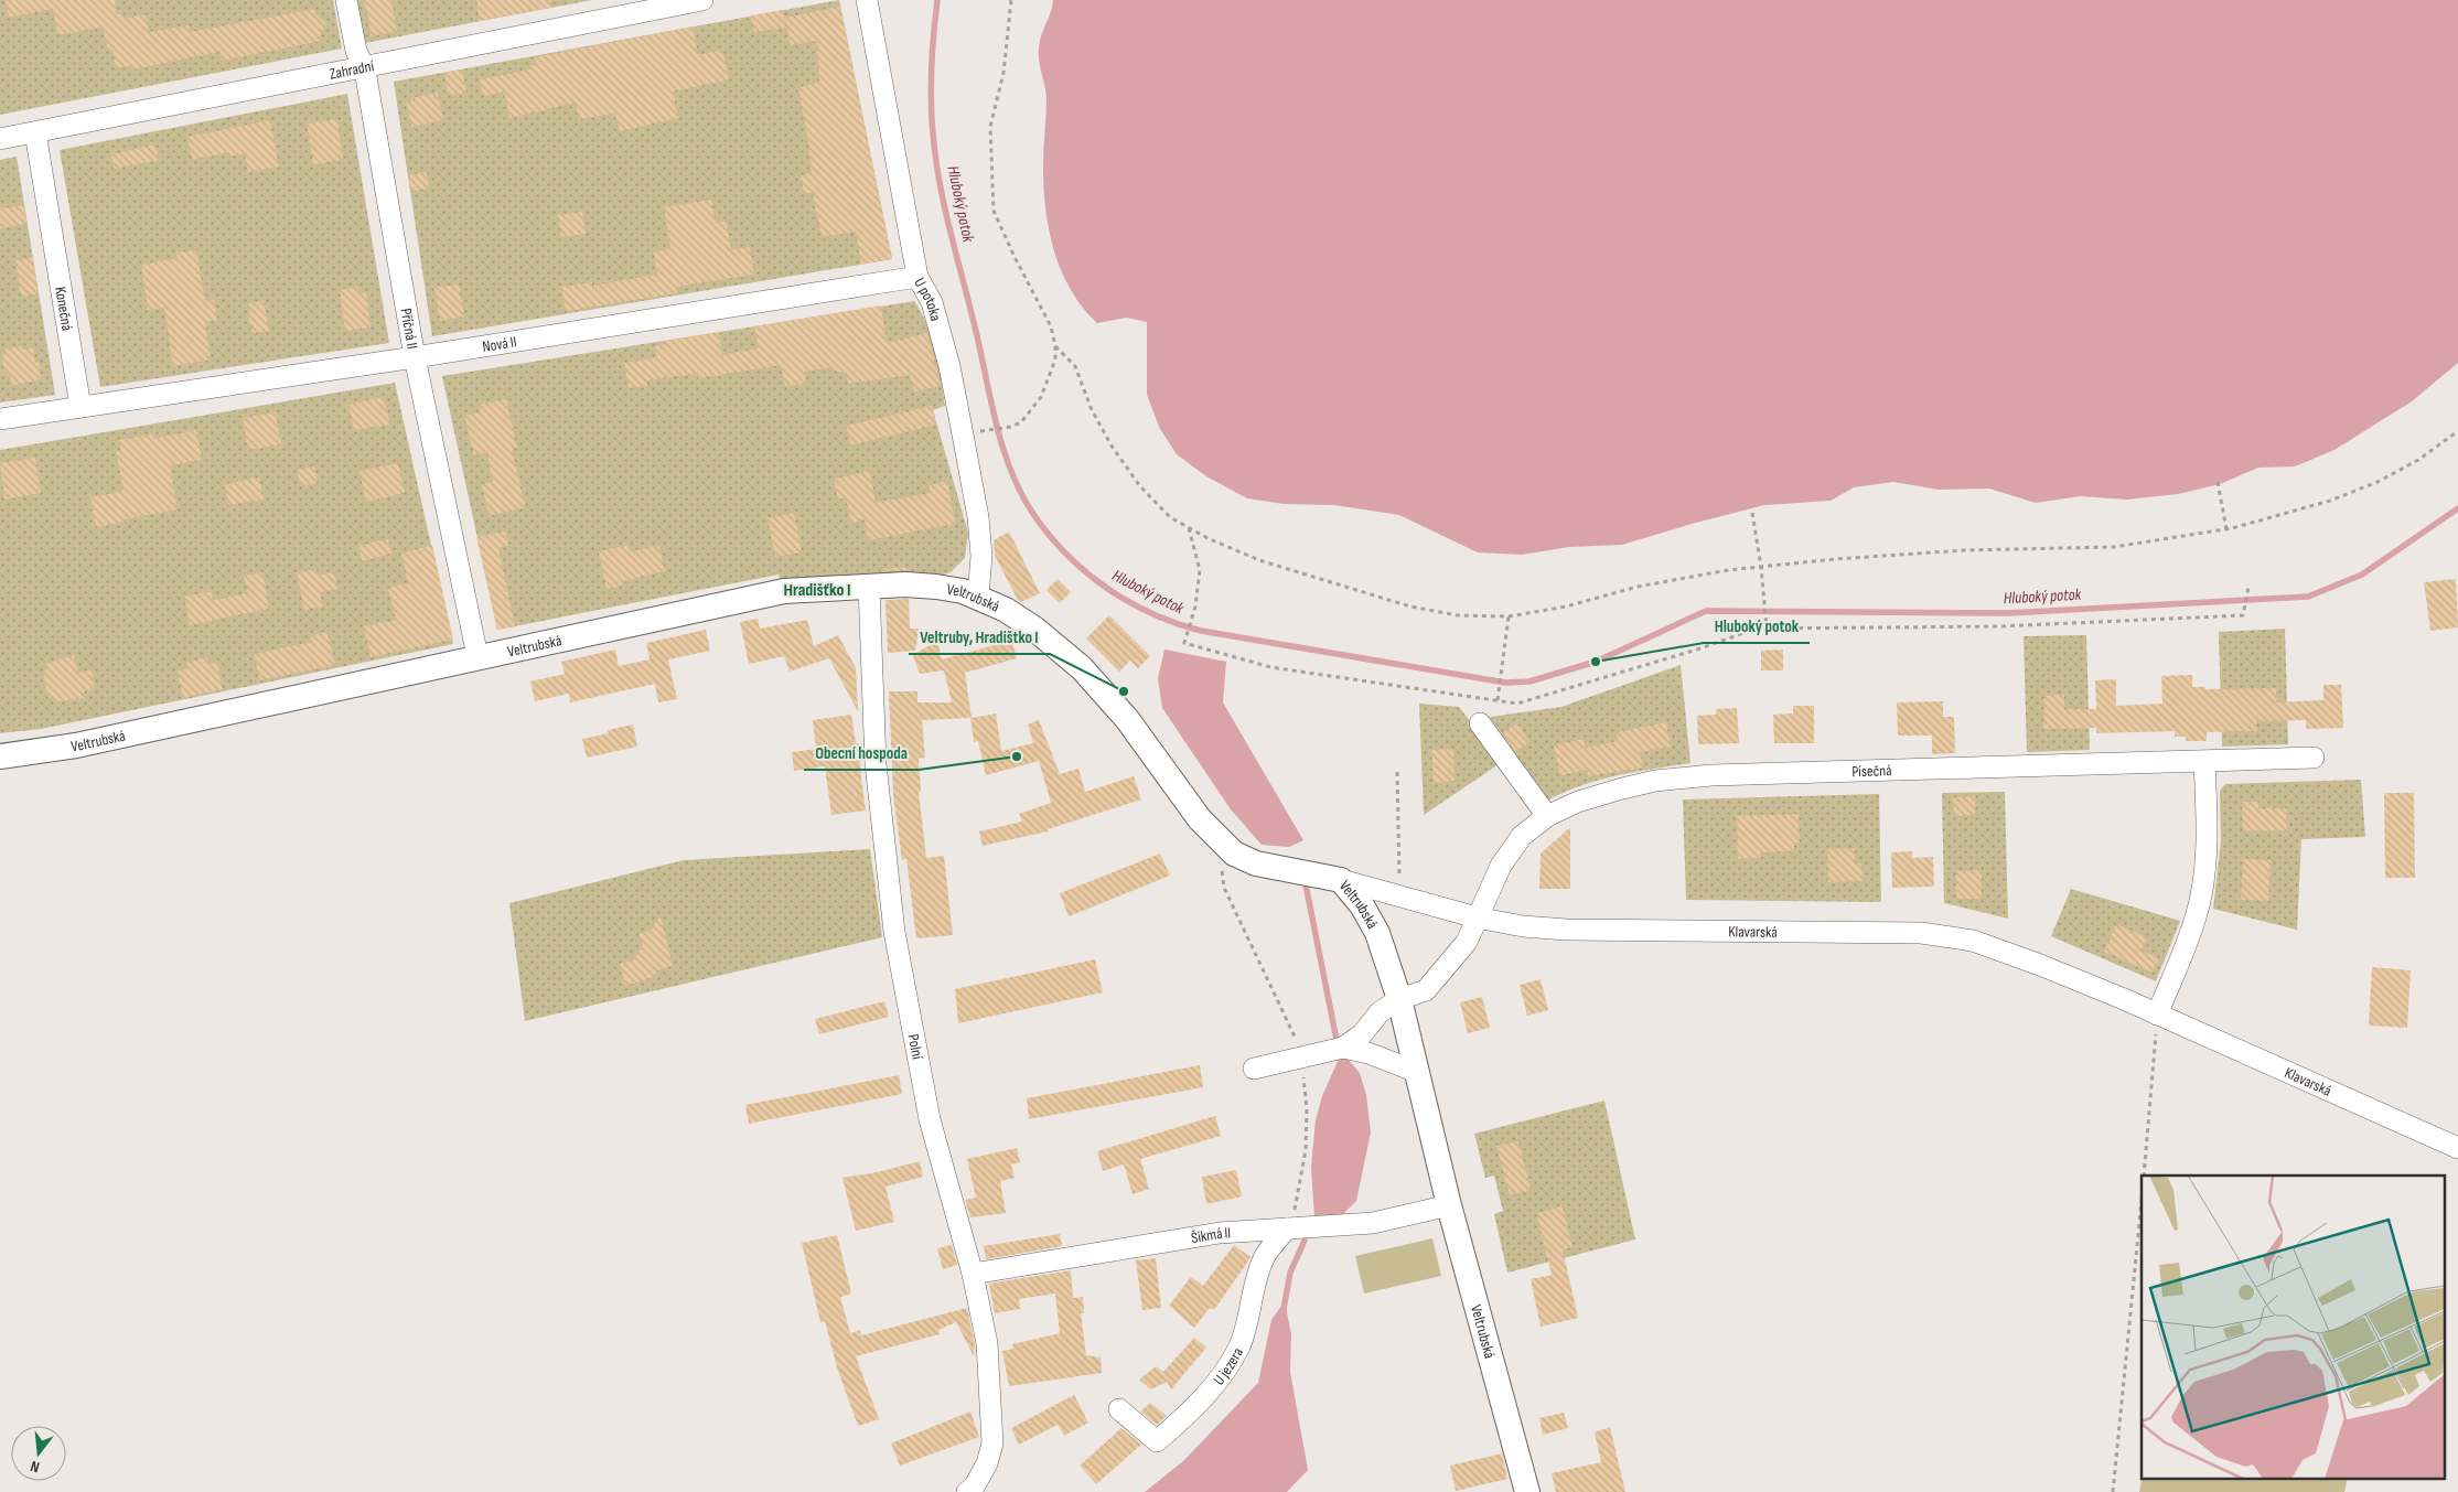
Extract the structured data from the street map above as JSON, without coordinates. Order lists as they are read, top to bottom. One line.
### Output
{"streets":{"street":["Zahradní","U potoka","Konečná","Příčná II","Nová II","Veltrubská","Písečná","Klavarská","Polní","Šikmá II","U jezera"]},"crossings":[["Zahradní","Konečná"],["Zahradní","Příčná II"],["U potoka","Nová II"],["U potoka","Veltrubská"],["Konečná","Nová II"],["Příčná II","Nová II"],["Příčná II","Veltrubská"],["Veltrubská","Písečná"],["Veltrubská","Klavarská"],["Veltrubská","Polní"],["Veltrubská","Šikmá II"],["Písečná","Klavarská"],["Polní","Šikmá II"],["Šikmá II","U jezera"]],"districts":["Hradišťko I"],"water":["Hluboký potok"],"places":["Hluboký potok","Veltruby, Hradištko I","Obecní hospoda"],"north":"bottom"}
